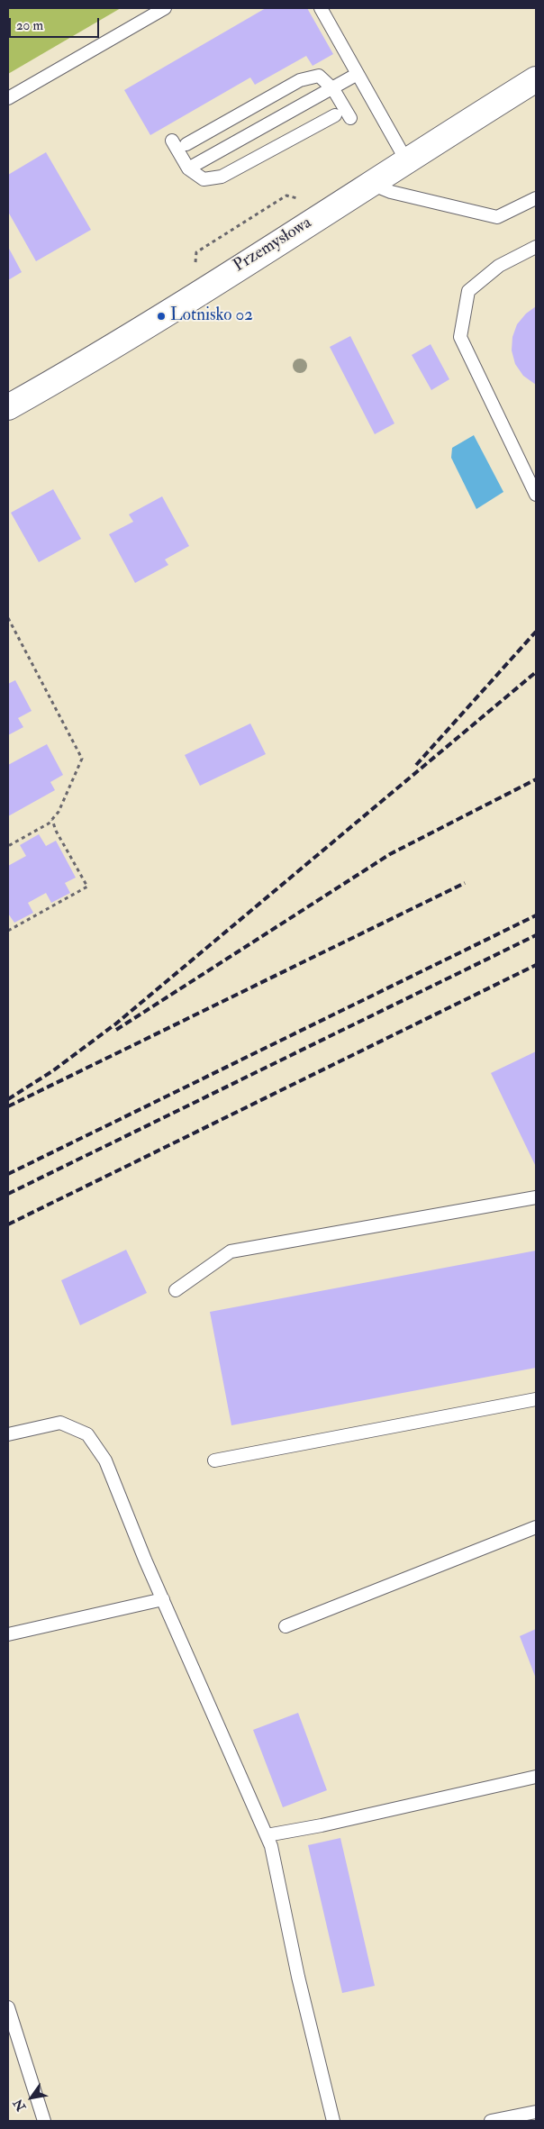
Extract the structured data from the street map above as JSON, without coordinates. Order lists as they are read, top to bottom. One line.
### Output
{"streets":{"street":["Przemysłowa"]},"places":["Lotnisko 02"],"scale_bar":"20 m","north":"bottom left"}
